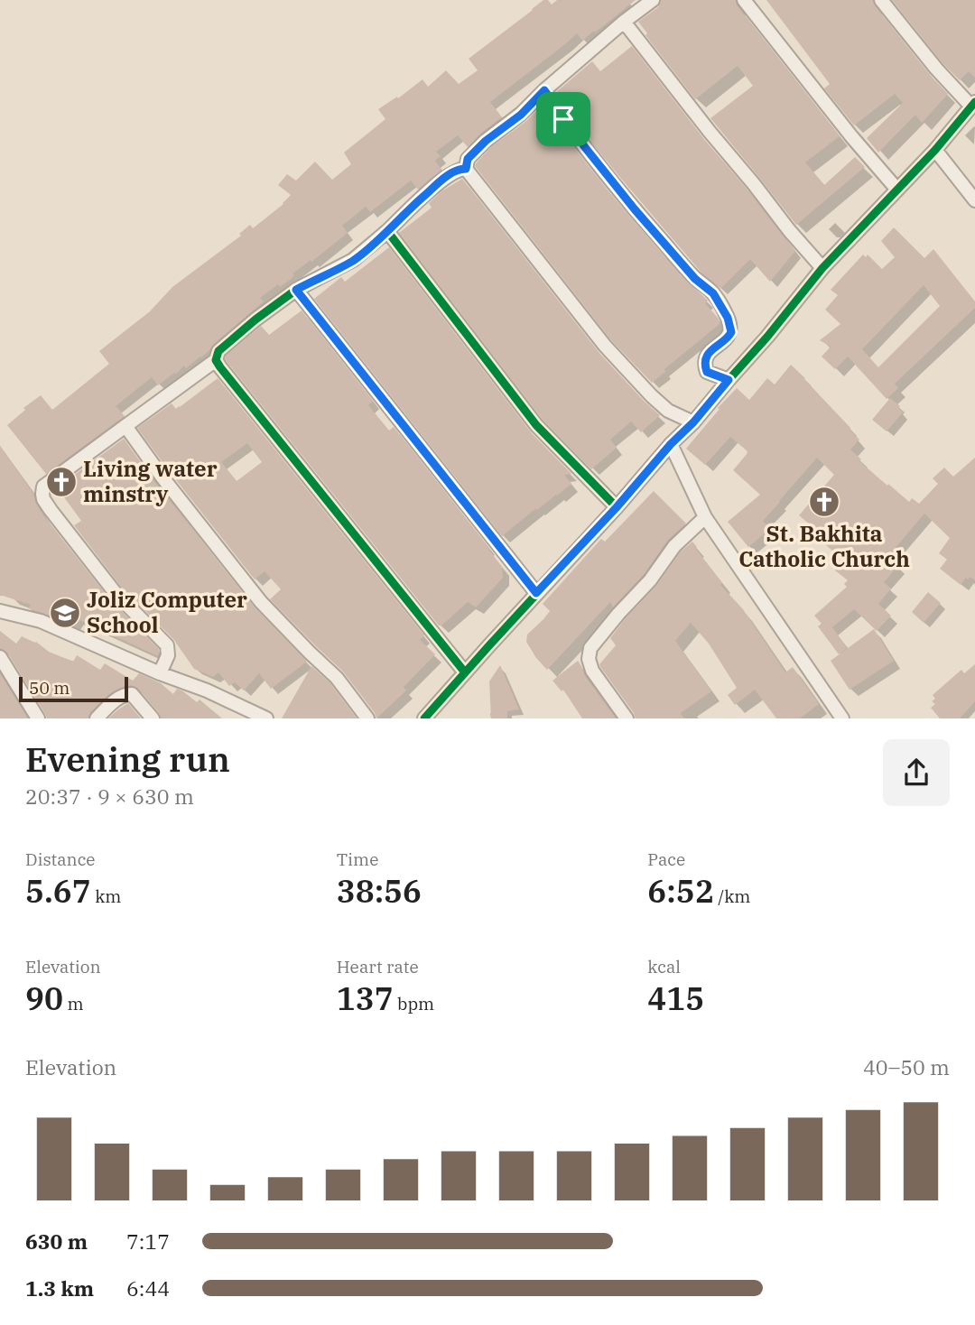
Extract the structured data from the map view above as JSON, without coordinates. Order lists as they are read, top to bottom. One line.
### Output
{"places":{"church":["Living water minstry","St. Bakhita Catholic Church"],"school or university":["Joliz Computer School"]},"scale_bar":"50 m","page":{"scale":"50 m","heading":["Evening run","20:37 · 9 × 630 m"],"stats":[["Distance","5.67 km"],["Time","38:56"],["Pace","6:52 /km"],["Elevation","90 m"],["Heart rate","137 bpm"],["kcal","415"]],"chart":["Elevation","40–50 m"],"list":[{"name":"630 m","note":"7:17"},{"name":"1.3 km","note":"6:44"}]}}
